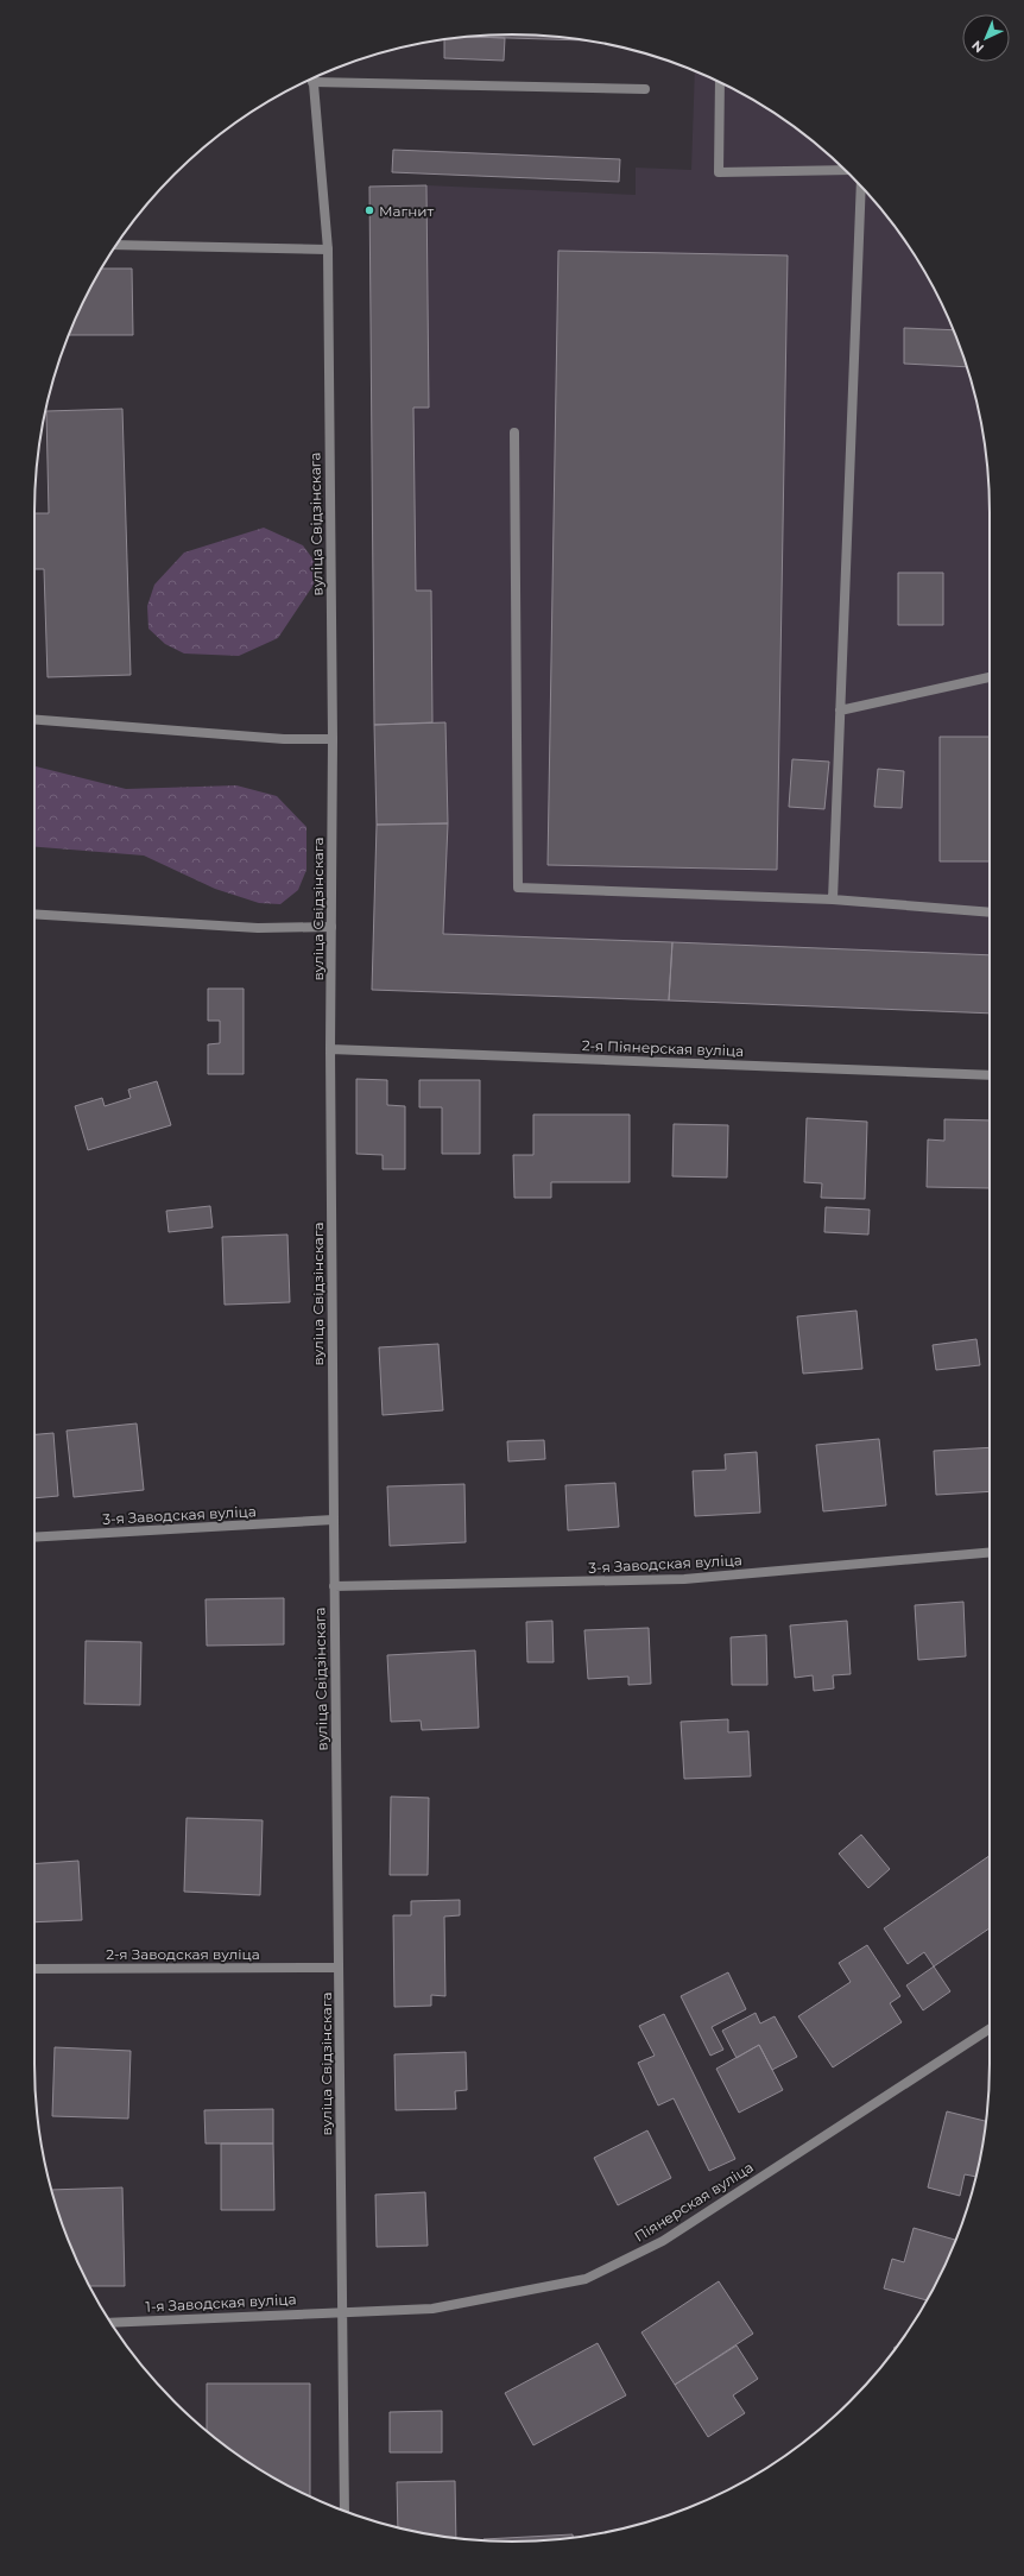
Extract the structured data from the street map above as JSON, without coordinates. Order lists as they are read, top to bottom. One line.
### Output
{"streets":{"street":["вуліца Свідзінскага","2-я Піянерская вуліца","3-я Заводская вуліца","2-я Заводская вуліца","Піянерская вуліца","1-я Заводская вуліца"]},"crossings":[["вуліца Свідзінскага","2-я Піянерская вуліца"],["вуліца Свідзінскага","3-я Заводская вуліца"],["вуліца Свідзінскага","2-я Заводская вуліца"],["вуліца Свідзінскага","Піянерская вуліца"],["вуліца Свідзінскага","1-я Заводская вуліца"],["Піянерская вуліца","1-я Заводская вуліца"]],"places":["Магнит"],"north":"bottom left"}
